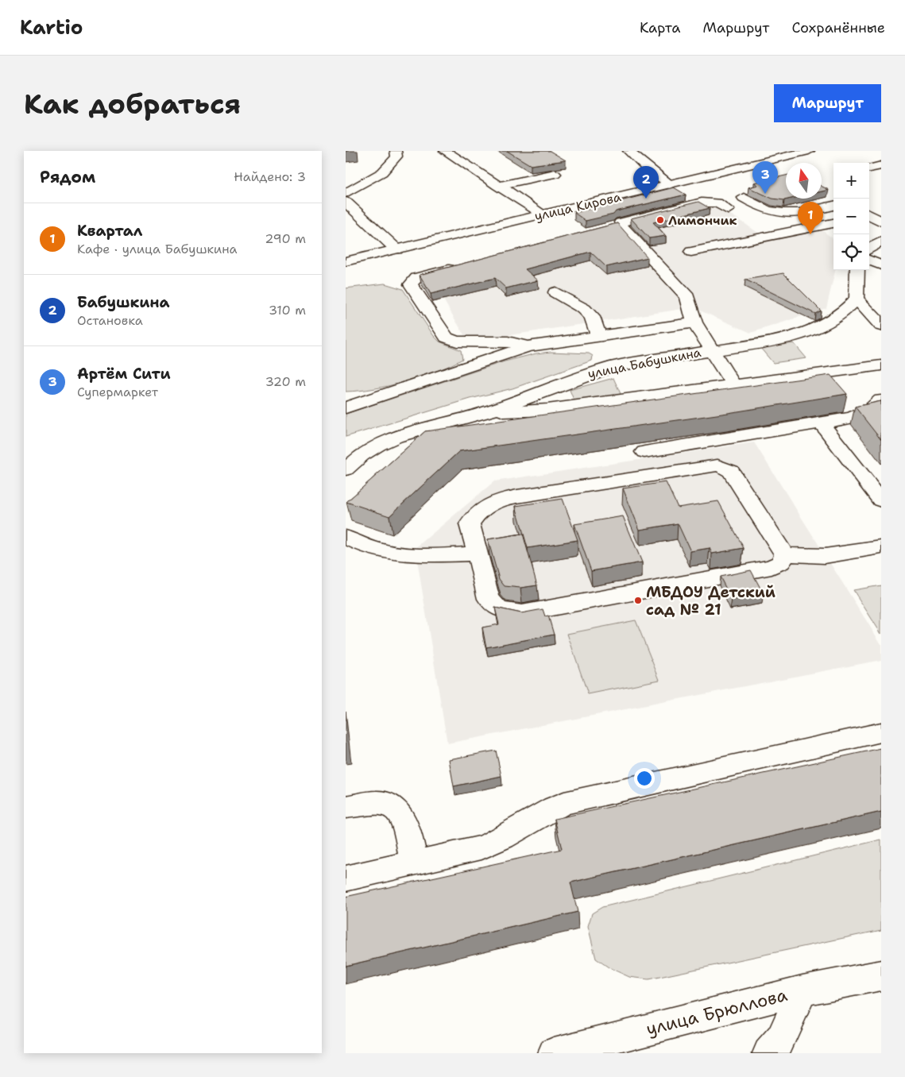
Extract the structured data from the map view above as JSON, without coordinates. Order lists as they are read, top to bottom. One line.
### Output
{"streets":{"street":["улица Кирова","улица Бабушкина","улица Брюллова"]},"places":["Лимончик","МБДОУ Детский сад № 21"],"north":"top","page":{"header":"Kartio","nav":["Карта","Маршрут","Сохранённые"],"buttons":"Маршрут","title":"Как добраться","heading":["Рядом","Найдено: 3"],"pins":["3","2","1"],"map_buttons":["+","−"],"list":[{"mark":"1","name":"Квартал","note":"Кафе · улица Бабушкина","value":"290 m"},{"mark":"2","name":"Бабушкина","note":"Остановка","value":"310 m"},{"mark":"3","name":"Артём Сити","note":"Супермаркет","value":"320 m"}]}}
